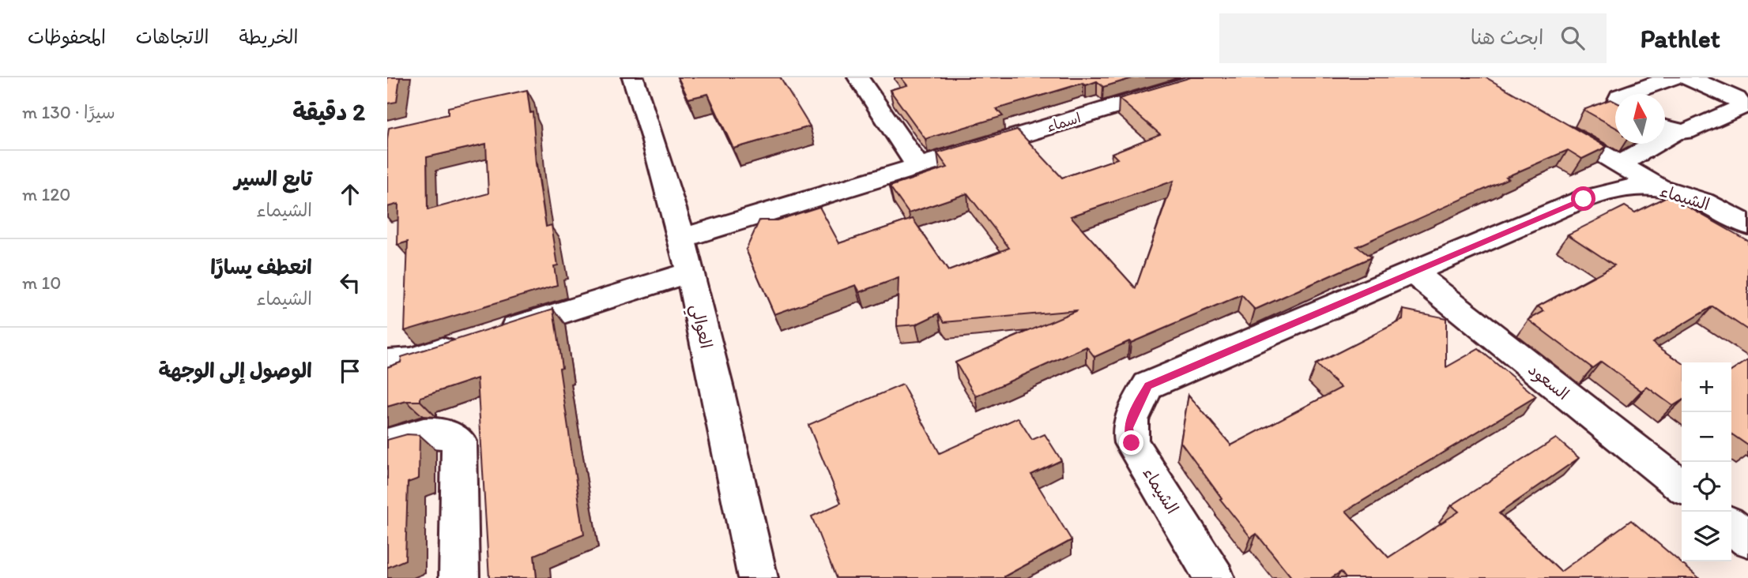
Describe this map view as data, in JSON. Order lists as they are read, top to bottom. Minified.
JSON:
{"streets":{"street":["اسماء","الشيماء","العوالي","السعود"]},"crossings":[["اسماء","العوالي"],["الشيماء","السعود"]],"north":"top","page":{"header":"Pathlet","search":"ابحث هنا","nav":["الخريطة","الاتجاهات","المحفوظات"],"heading":["2 دقيقة","سيرًا · 130 m"],"list":[["تابع السير","الشيماء","120 m"],["انعطف يسارًا","الشيماء","10 m"],"الوصول إلى الوجهة"],"map_buttons":["+","−"]}}
